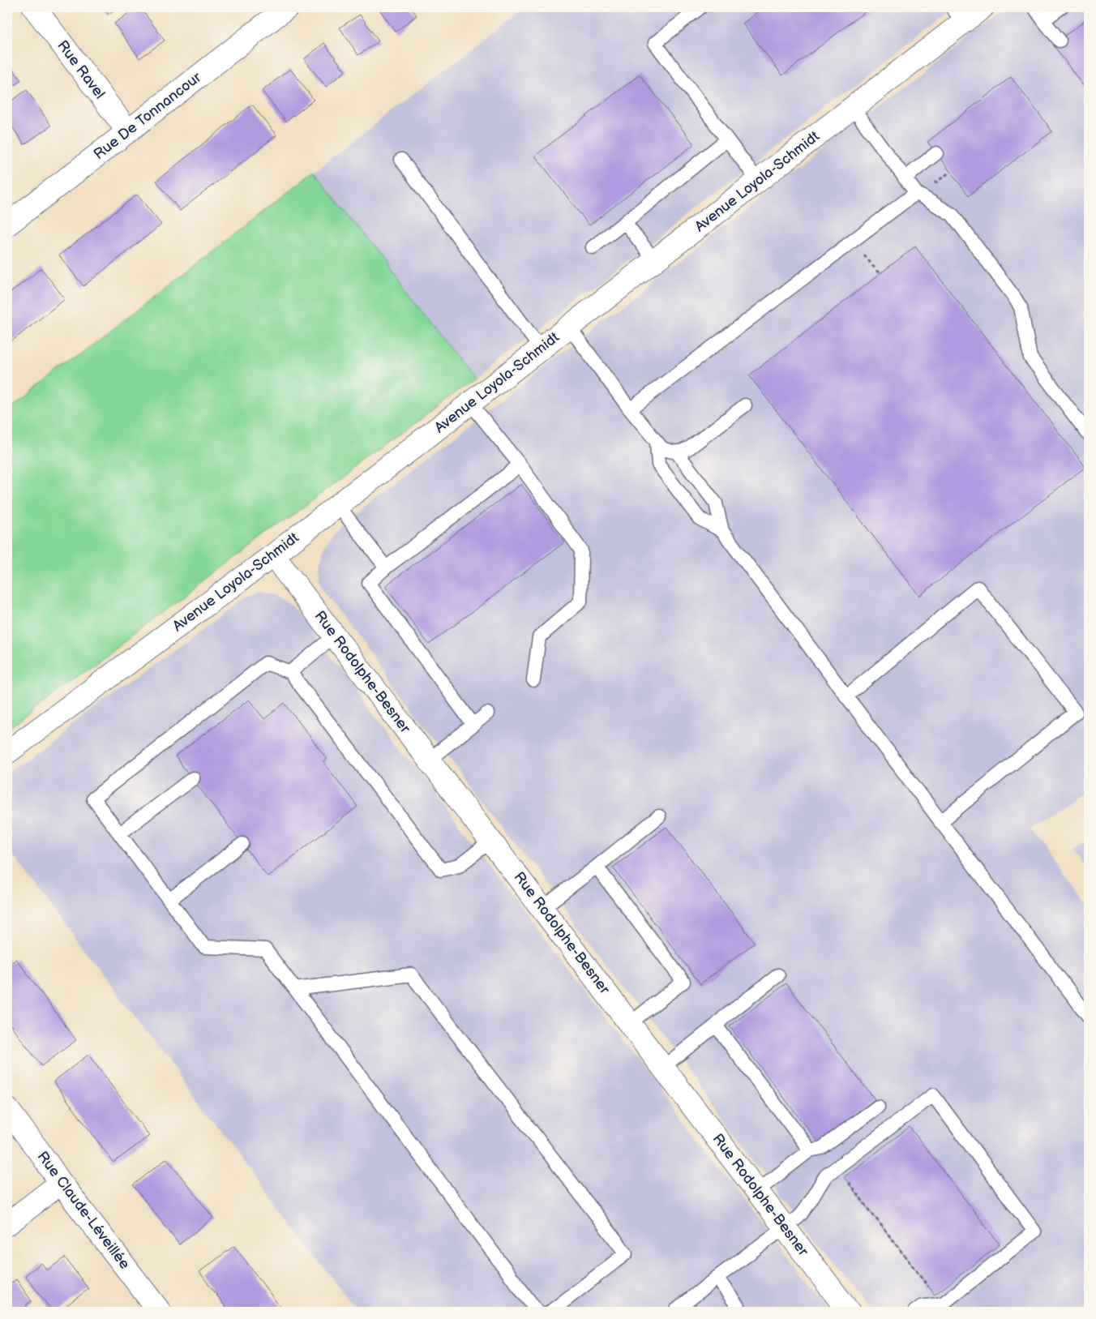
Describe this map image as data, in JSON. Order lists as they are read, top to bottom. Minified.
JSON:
{"streets":{"street":["Rue Ravel","Rue De Tonnancour","Avenue Loyola-Schmidt","Rue Rodolphe-Besner","Rue Claude-Léveillée"]},"crossings":[["Rue Ravel","Rue De Tonnancour"],["Avenue Loyola-Schmidt","Rue Rodolphe-Besner"]]}
